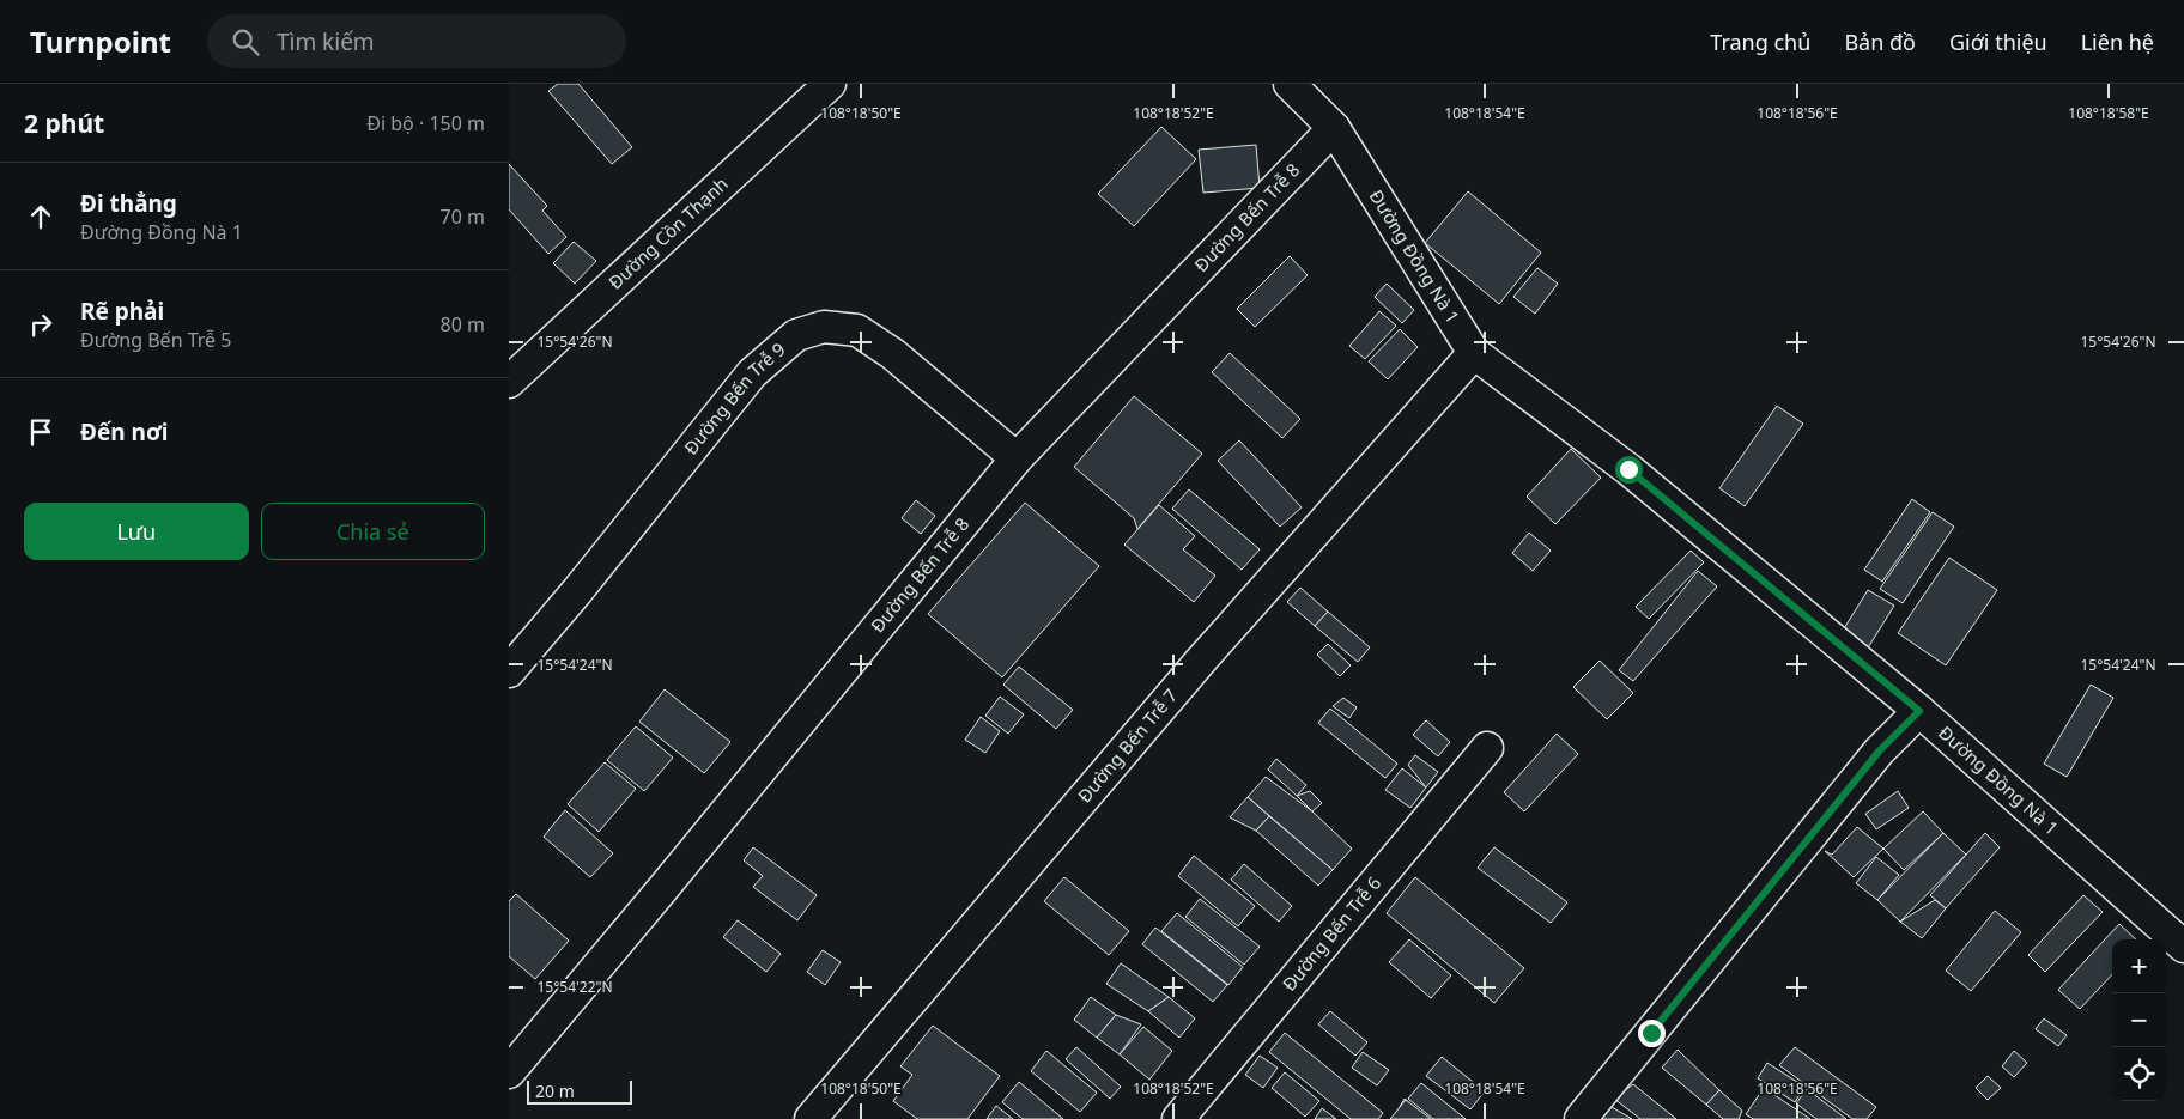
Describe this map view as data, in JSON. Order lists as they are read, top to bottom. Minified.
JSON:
{"streets":{"street":["Đường Bến Trễ 8","Đường Cồn Thạnh","Đường Đồng Nà 1","Đường Bến Trễ 9","Đường Bến Trễ 7","Đường Bến Trễ 6"]},"crossings":[["Đường Bến Trễ 8","Đường Đồng Nà 1"],["Đường Bến Trễ 8","Đường Bến Trễ 9"],["Đường Đồng Nà 1","Đường Bến Trễ 7"]],"scale_bar":"20 m","page":{"header":"Turnpoint","search":"Tìm kiếm","nav":["Trang chủ","Bản đồ","Giới thiệu","Liên hệ"],"heading":["2 phút","Đi bộ · 150 m"],"list":[["Đi thẳng","Đường Đồng Nà 1","70 m"],["Rẽ phải","Đường Bến Trễ 5","80 m"],"Đến nơi"],"buttons":["Lưu","Chia sẻ"],"map_buttons":["+","−"],"scale":"20 m"},"coordinates":["108°18'50\"E","108°18'52\"E","108°18'54\"E","108°18'56\"E","108°18'58\"E","15°54'26\"N","15°54'24\"N","15°54'22\"N"]}
